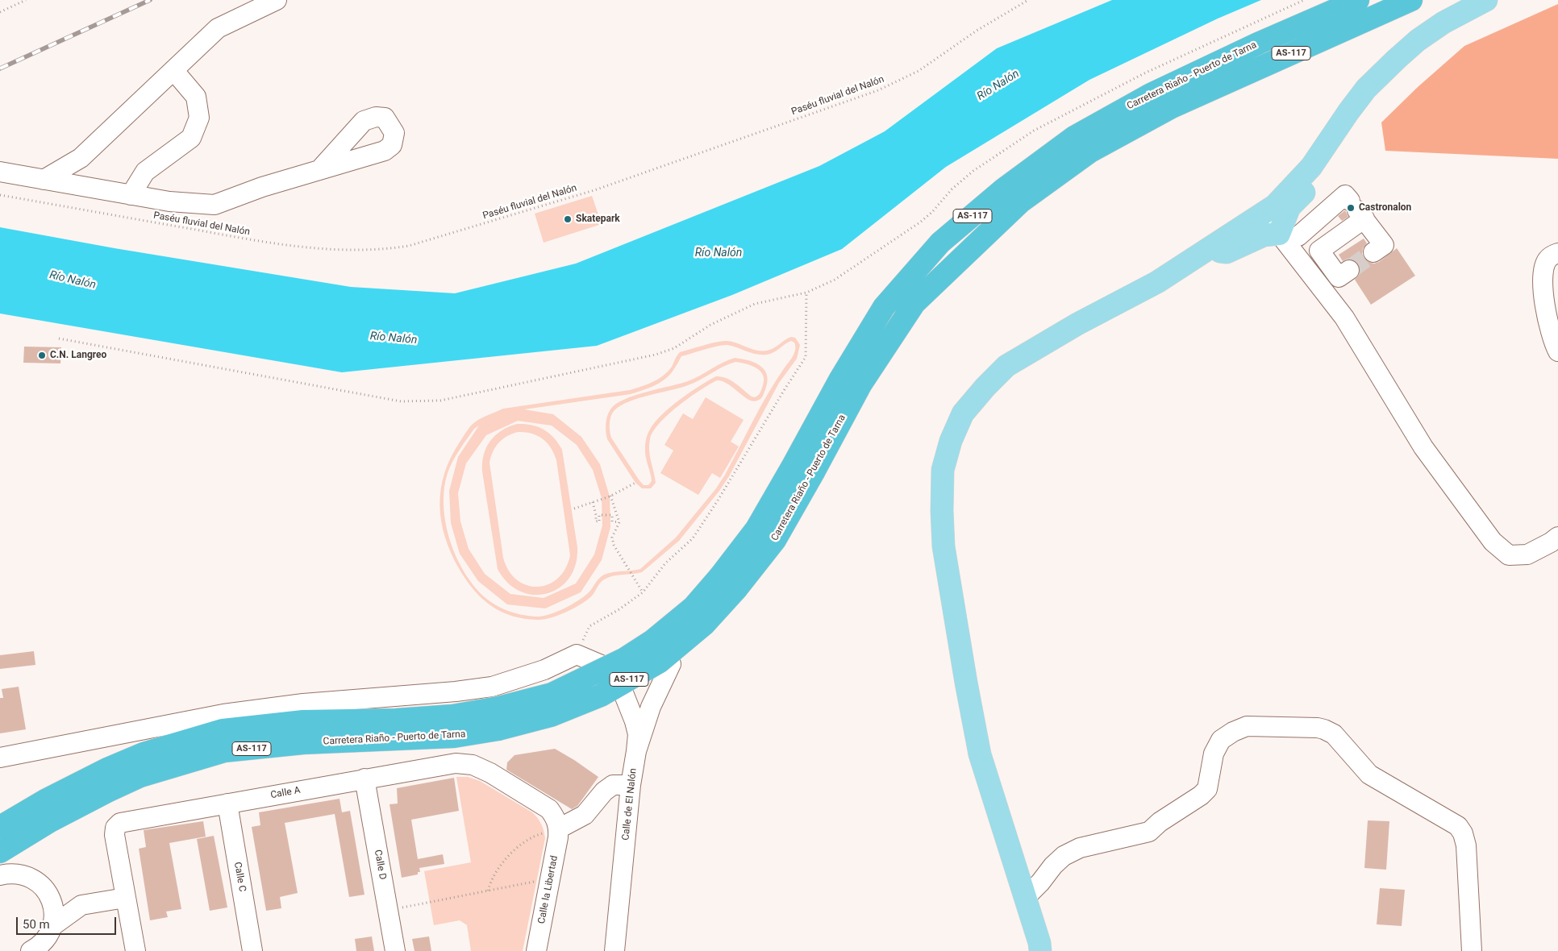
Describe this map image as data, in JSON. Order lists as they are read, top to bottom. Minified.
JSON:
{"streets":{"highway":["AS-117","Carretera Riaño - Puerto de Tarna"],"street":["Calle A","Calle de El Nalón","Calle D","Calle C","Calle la Libertad"],"path":["Paséu fluvial del Nalón"]},"crossings":[["Calle A","Calle D"],["Calle A","Calle C"],["Calle A","Calle la Libertad"]],"water":["Río Nalón"],"places":["Castronalon","Skatepark","C.N. Langreo"],"scale_bar":"50 m"}
